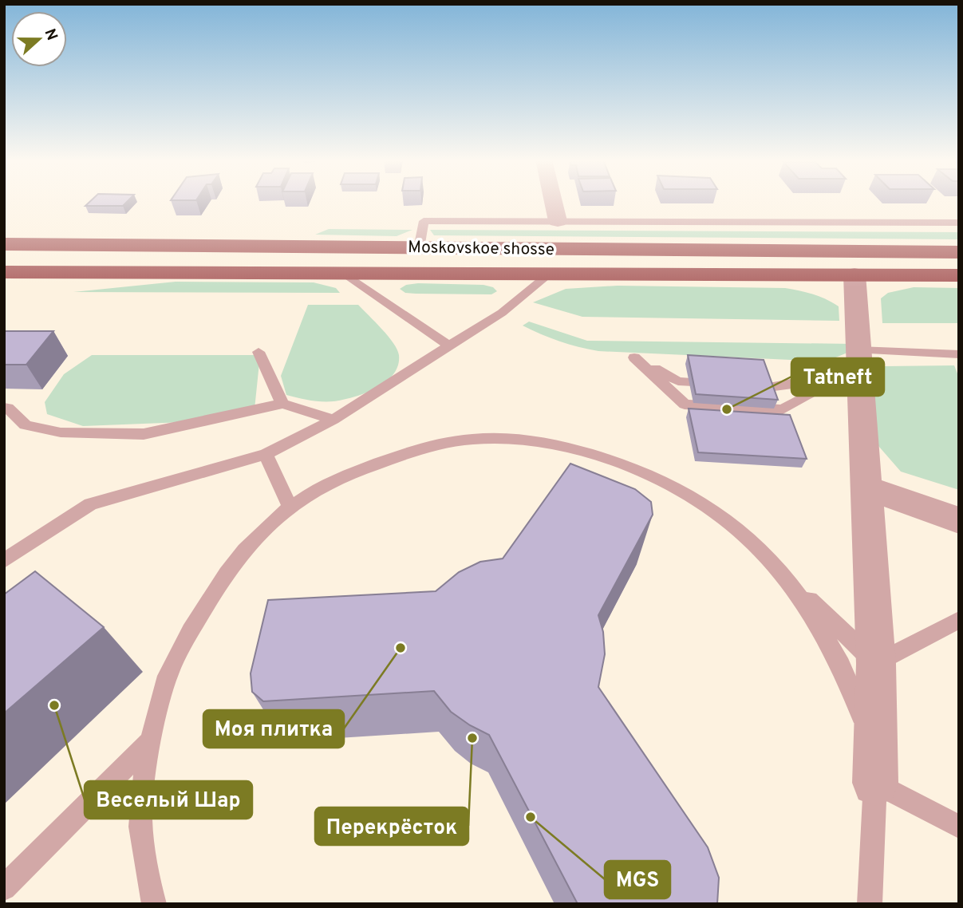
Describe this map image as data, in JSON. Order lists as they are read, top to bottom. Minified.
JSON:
{"streets":{"main road":["Moskovskoe shosse"]},"places":["Tatneft","Моя плитка","Веселый Шар","Перекрёсток","MGS"],"north":"right"}
